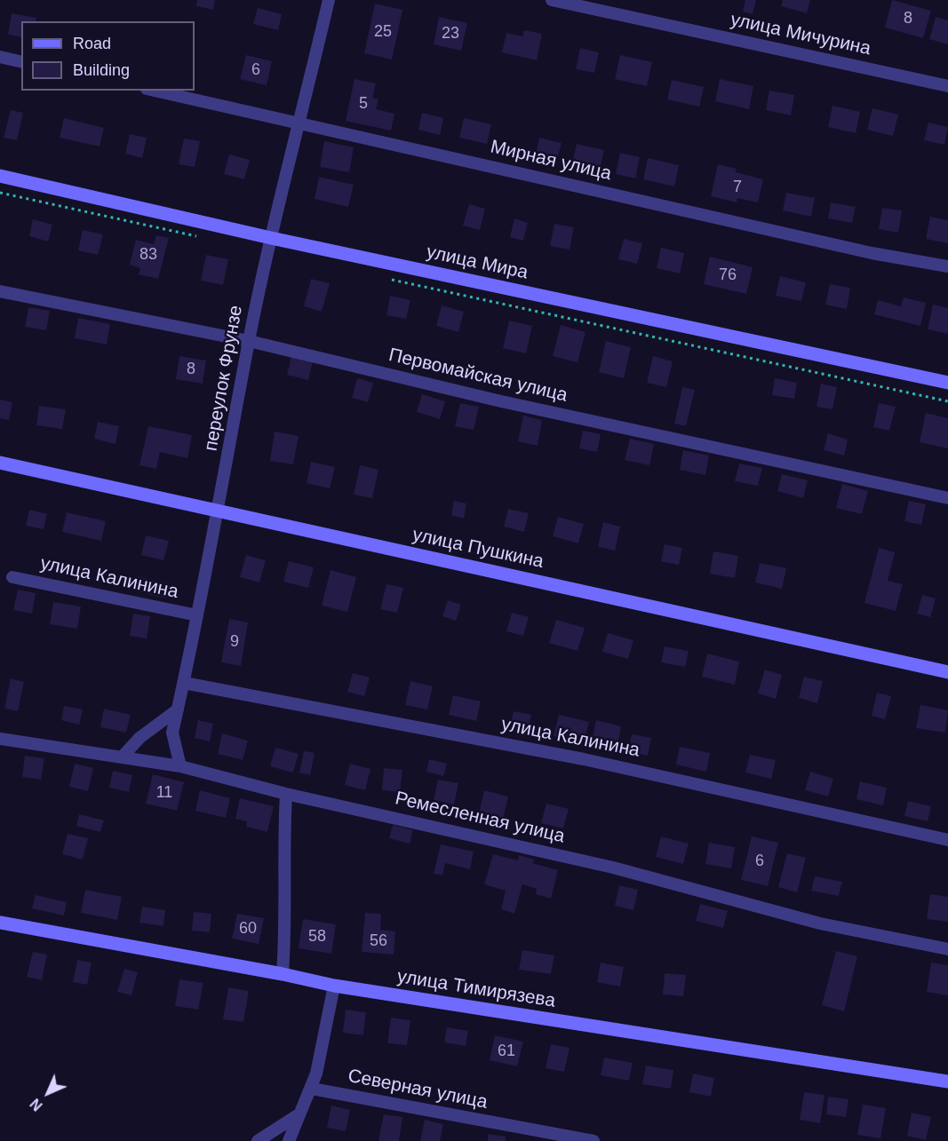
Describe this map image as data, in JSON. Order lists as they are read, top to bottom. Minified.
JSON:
{"streets":{"street":["улица Мичурина","Мирная улица","улица Мира","Первомайская улица","переулок Фрунзе","улица Пушкина","улица Калинина","Ремесленная улица","улица Тимирязева","Северная улица"]},"crossings":[["Мирная улица","переулок Фрунзе"],["улица Мира","переулок Фрунзе"],["Первомайская улица","переулок Фрунзе"],["переулок Фрунзе","улица Пушкина"],["переулок Фрунзе","улица Калинина"],["переулок Фрунзе","Ремесленная улица"]],"house_numbers":["8","25","23","6","5","7","83","76","8","9","11","6","60","58","56","61"],"legend":["Road","Building"],"north":"bottom left"}
